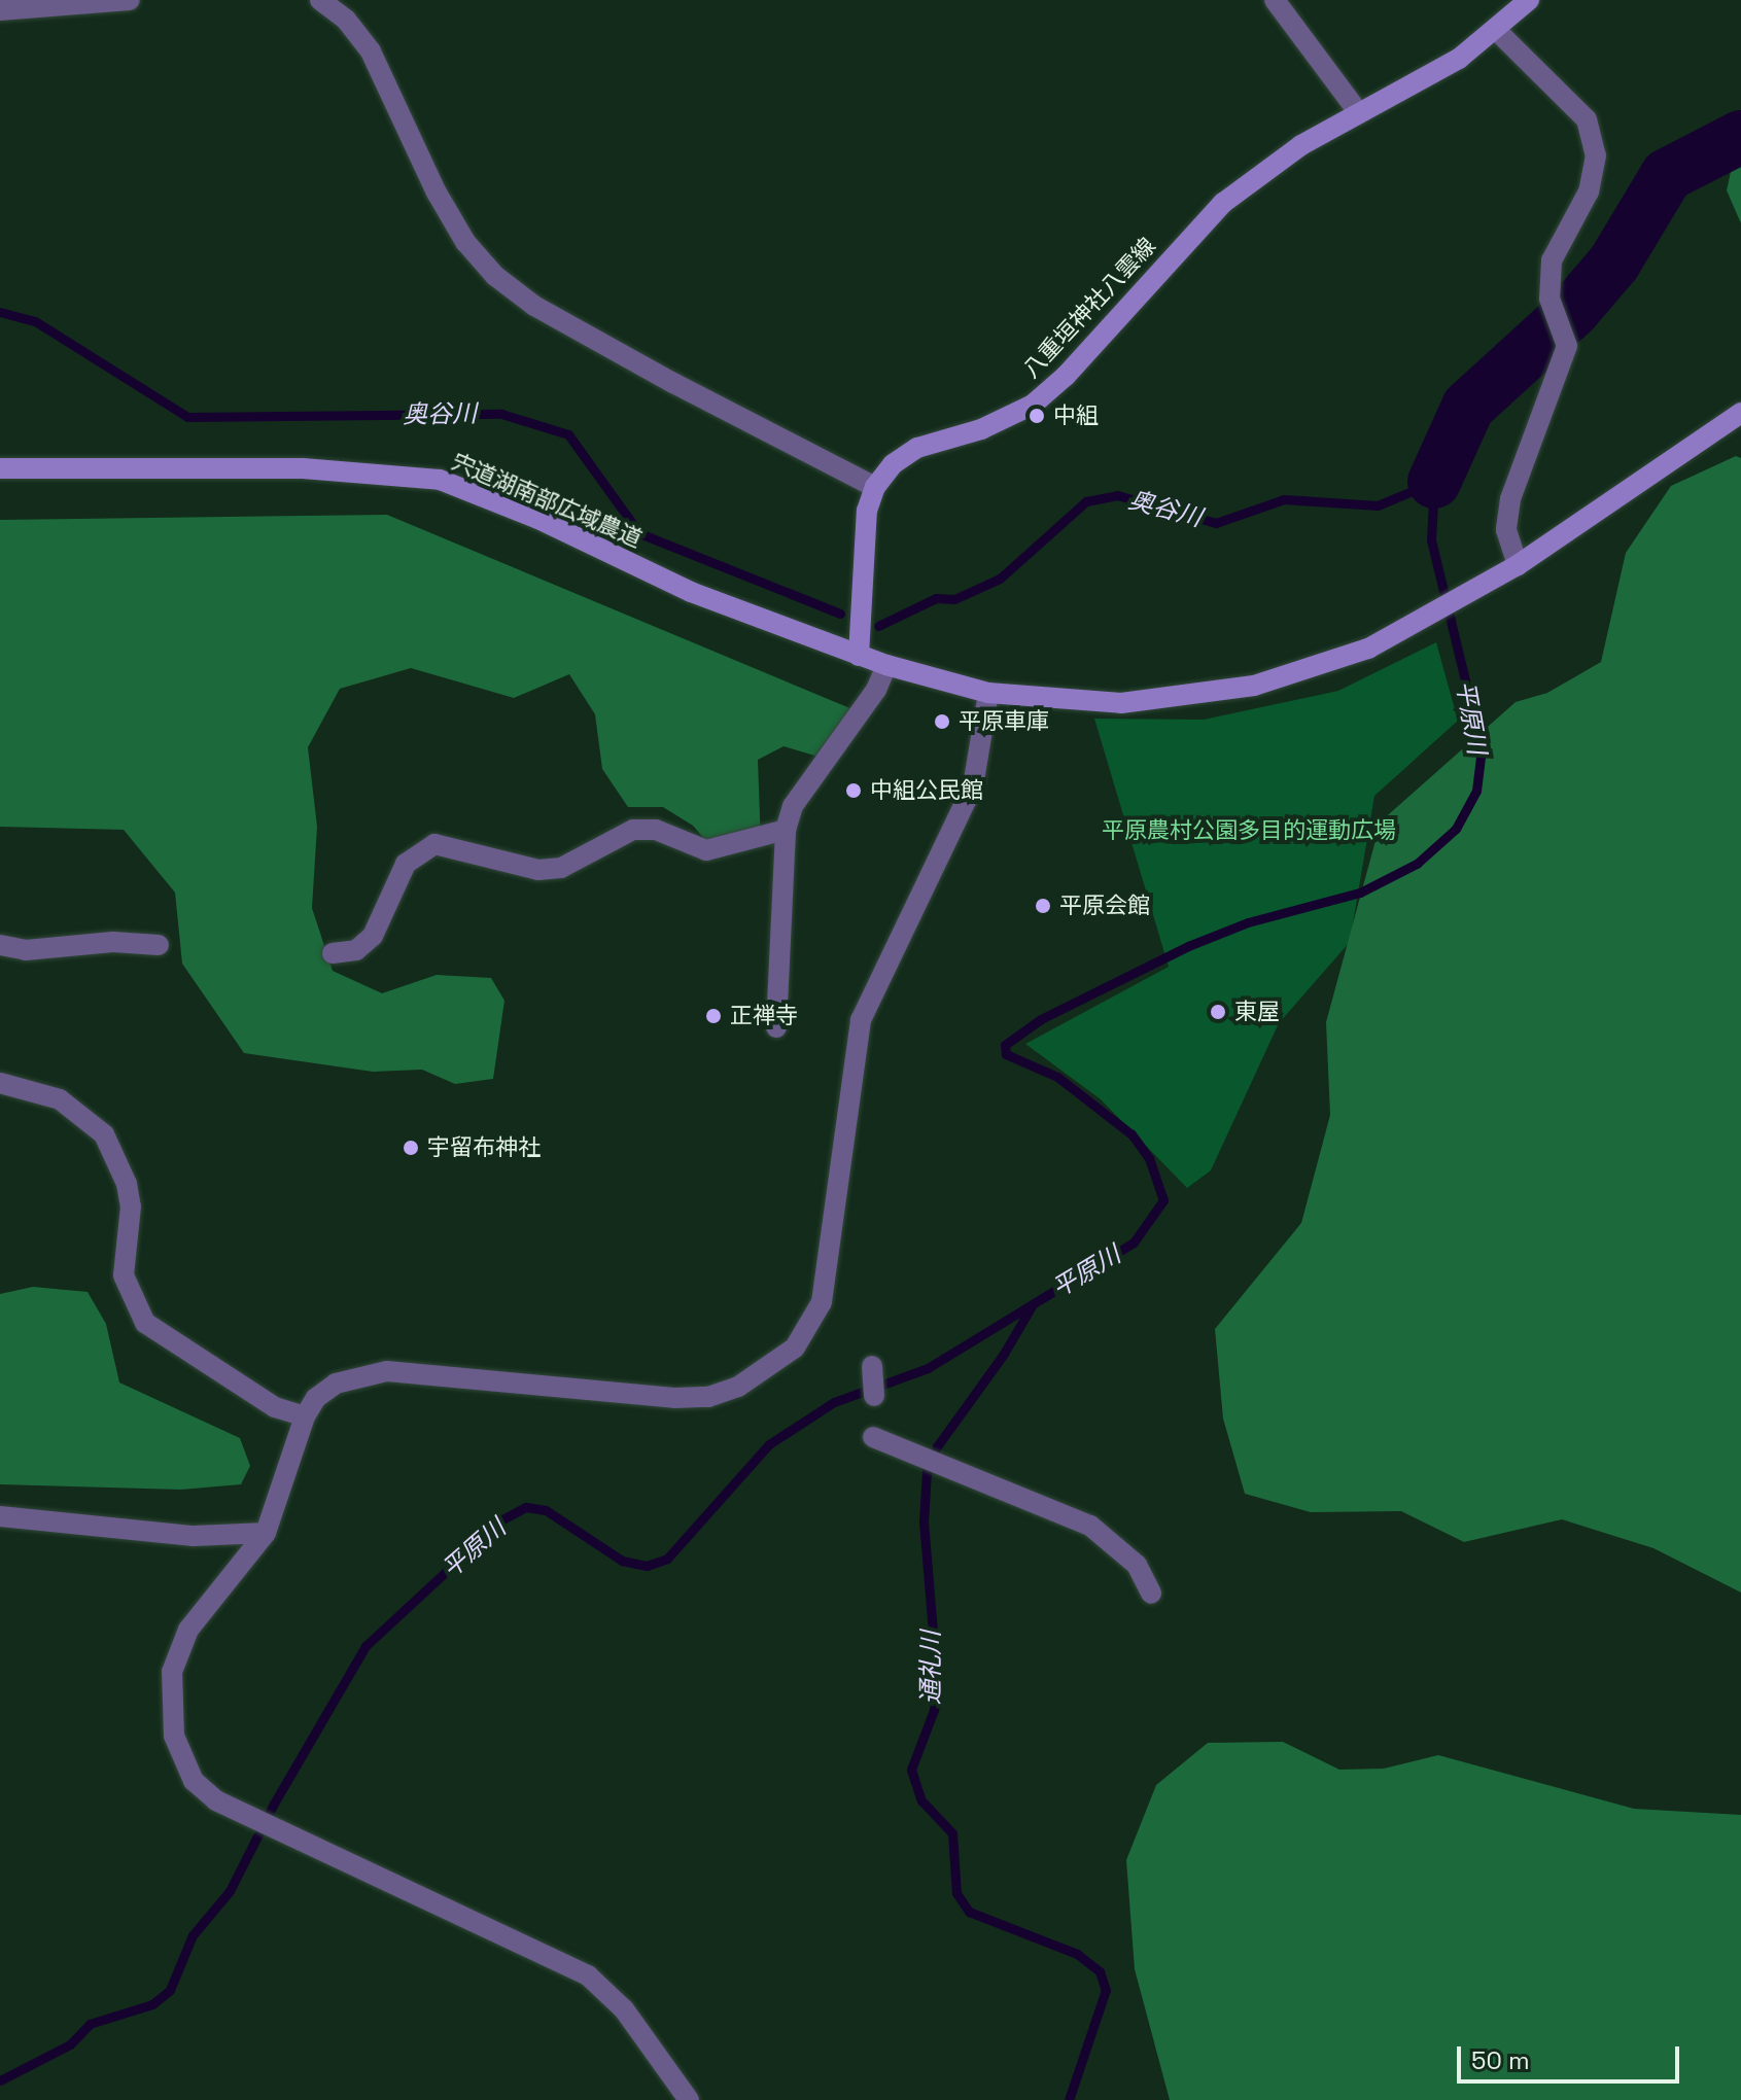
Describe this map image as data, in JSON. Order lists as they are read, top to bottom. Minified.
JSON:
{"streets":{"main road":["八重垣神社八雲線","宍道湖南部広域農道"]},"water":["奥谷川","平原川","通礼川"],"parks":["平原農村公園多目的運動広場"],"places":["中組","平原車庫","中組公民館","平原会館","東屋","正禅寺","宇留布神社"],"scale_bar":"50 m"}
